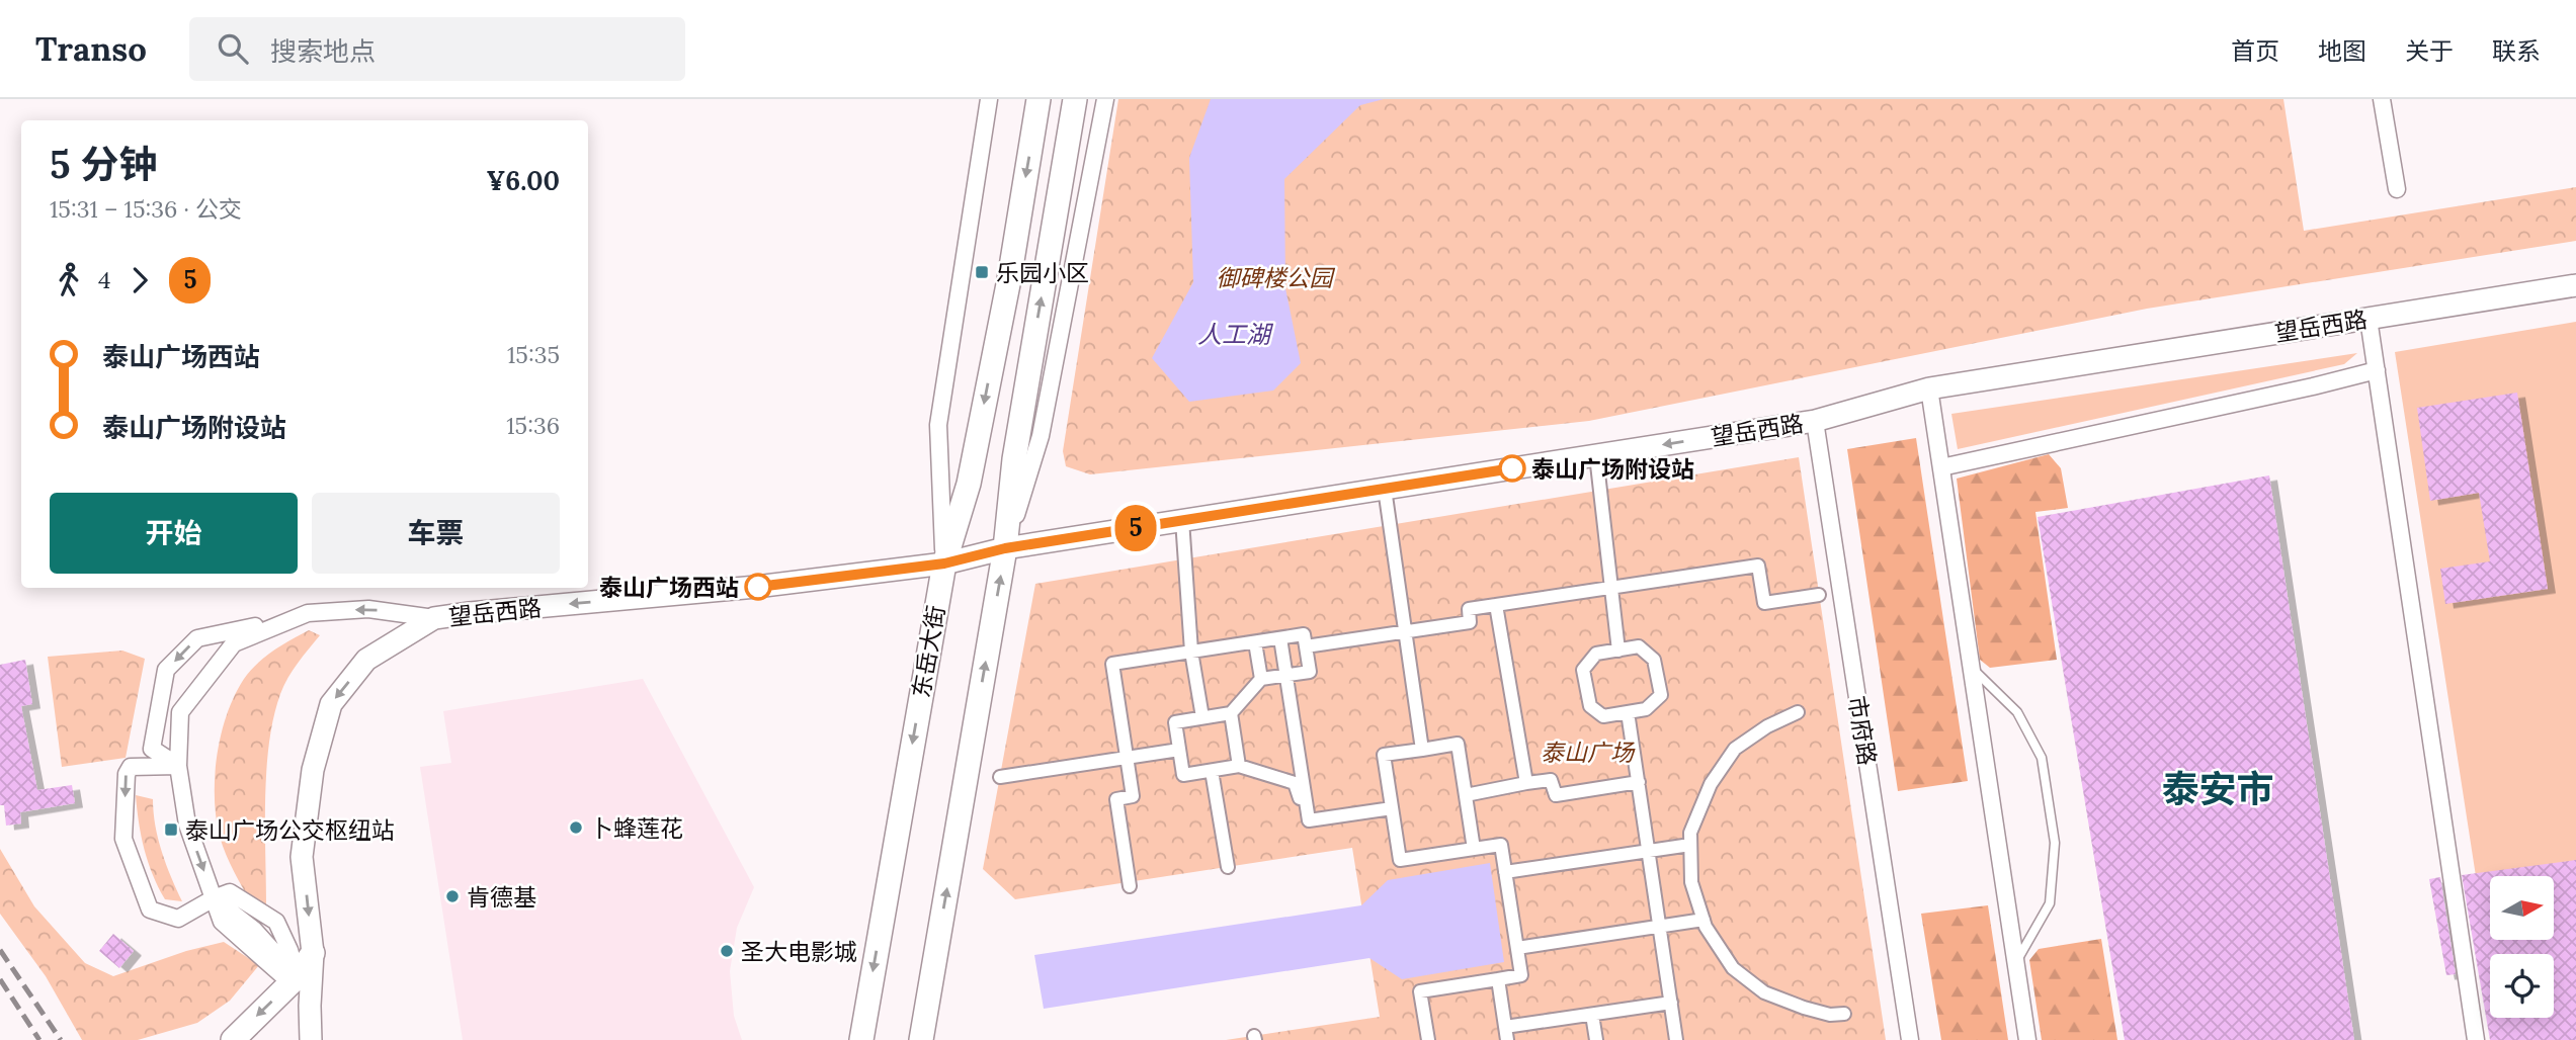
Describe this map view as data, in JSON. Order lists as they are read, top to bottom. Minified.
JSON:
{"streets":{"main road":["东岳大街"],"street":["望岳西路","市府路"]},"crossings":[["望岳西路","东岳大街"],["望岳西路","市府路"]],"one_way":["望岳西路"],"districts":["泰安市"],"water":["人工湖"],"parks":["御碑楼公园","泰山广场"],"places":{"transit":["乐园小区","泰山广场公交枢纽站"],"other":["泰山广场附设站","泰山广场西站","卜蜂莲花","肯德基","圣大电影城"]},"lines":["bus line 5"],"north":"right","page":{"header":"Transo","search":"搜索地点","nav":["首页","地图","关于","联系"],"on_map":"5","heading":["5 分钟","15:31 – 15:36 · 公交","¥6.00"],"legs":["4","5"],"list":[{"name":"泰山广场西站","value":"15:35"},{"name":"泰山广场附设站","value":"15:36"}],"buttons":["开始","车票"]}}
